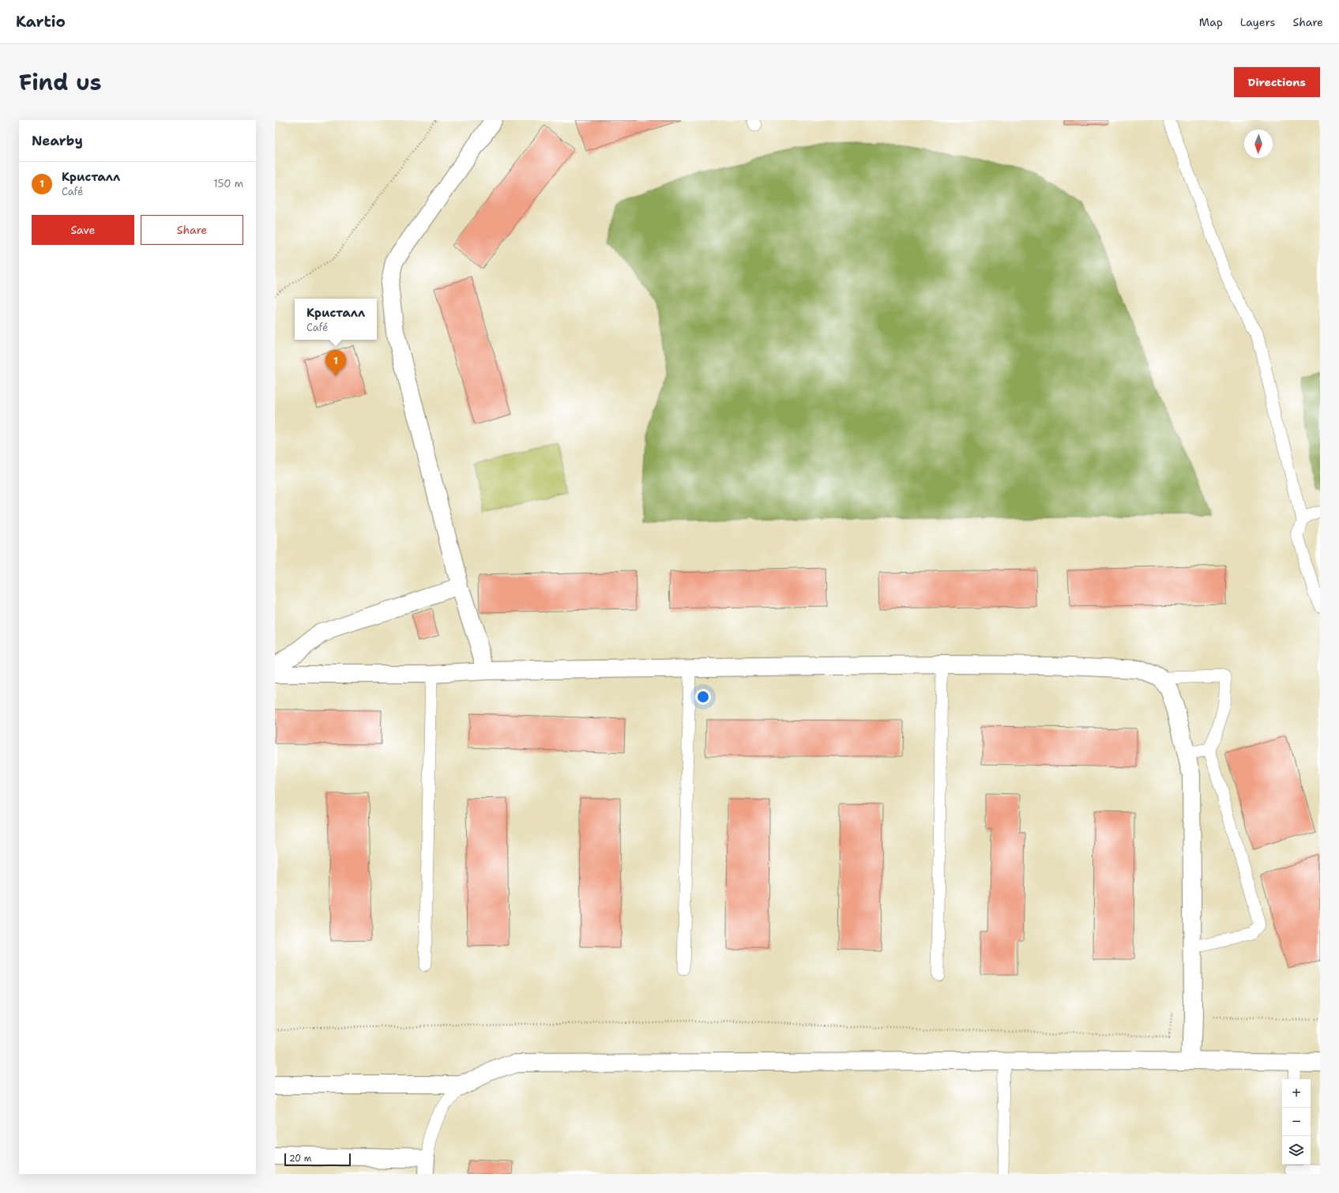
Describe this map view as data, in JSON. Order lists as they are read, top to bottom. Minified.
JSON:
{"scale_bar":"20 m","north":"bottom","page":{"header":"Kartio","nav":["Map","Layers","Share"],"title":"Find us","buttons":["Directions",["Save","Share"]],"heading":"Nearby","list":[{"mark":"1","name":"Кристалл","note":"Café","value":"150 m"}],"popup":["Кристалл","Café"],"pins":"1","map_buttons":["+","−"],"scale":"20 m"}}
